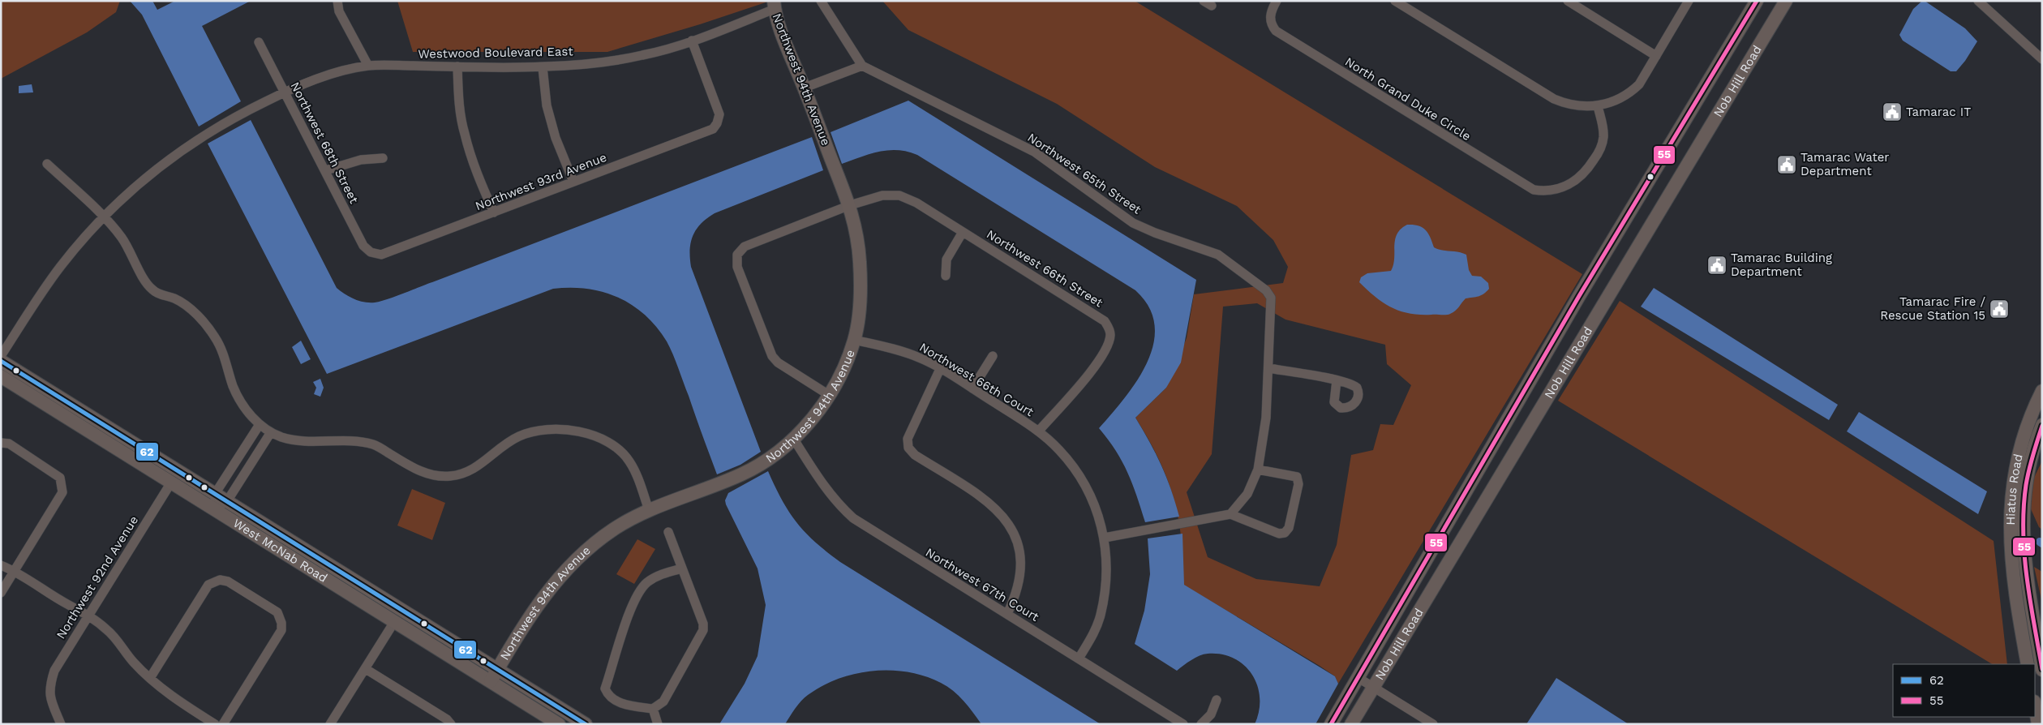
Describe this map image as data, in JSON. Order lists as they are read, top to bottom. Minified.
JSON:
{"streets":{"main road":["Northwest 94th Avenue","Nob Hill Road","Hiatus Road","West McNab Road"],"street":["Westwood Boulevard East","North Grand Duke Circle","Northwest 68th Street","Northwest 65th Street","Northwest 93rd Avenue","Northwest 66th Street","Northwest 66th Court","Northwest 92nd Avenue","Northwest 67th Court"]},"crossings":[["Westwood Boulevard East","Northwest 94th Avenue"],["Westwood Boulevard East","Northwest 68th Street"],["Westwood Boulevard East","Northwest 93rd Avenue"],["Northwest 94th Avenue","Northwest 66th Street"],["Northwest 94th Avenue","Northwest 66th Court"],["Northwest 94th Avenue","West McNab Road"],["Northwest 94th Avenue","Northwest 67th Court"],["Northwest 68th Street","Northwest 93rd Avenue"],["Northwest 66th Street","Northwest 66th Court"],["Northwest 66th Court","Northwest 67th Court"],["West McNab Road","Northwest 92nd Avenue"]],"places":{"public building":["Tamarac IT","Tamarac Water Department","Tamarac Building Department","Tamarac Fire / Rescue Station 15"]},"lines":["transit line 55","transit line 62"],"legend":["62","55"]}
